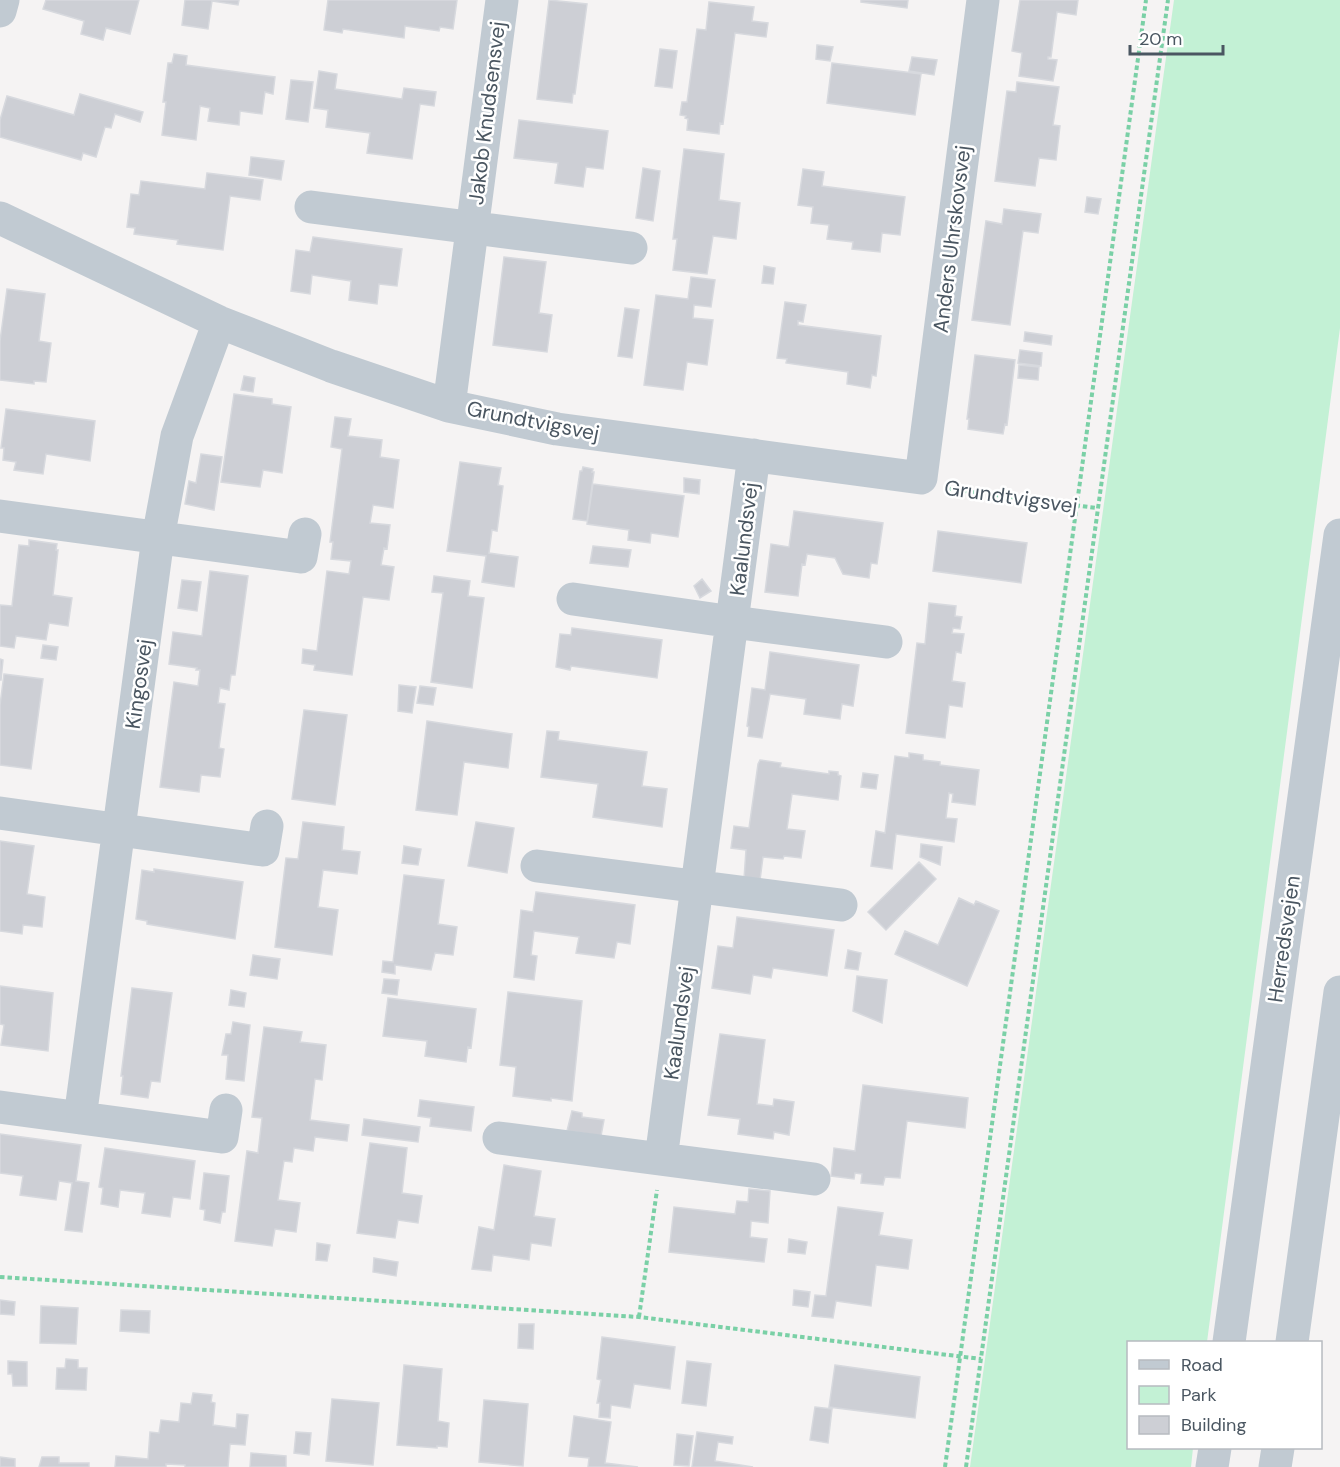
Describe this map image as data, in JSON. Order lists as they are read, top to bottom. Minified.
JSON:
{"streets":{"street":["Jakob Knudsensvej","Anders Uhrskovsvej","Grundtvigsvej","Kaalundsvej","Kingosvej","Herredsvejen"]},"crossings":[["Jakob Knudsensvej","Grundtvigsvej"],["Anders Uhrskovsvej","Grundtvigsvej"],["Grundtvigsvej","Kaalundsvej"],["Grundtvigsvej","Kingosvej"]],"legend":["Road","Park","Building"],"scale_bar":"20 m"}
